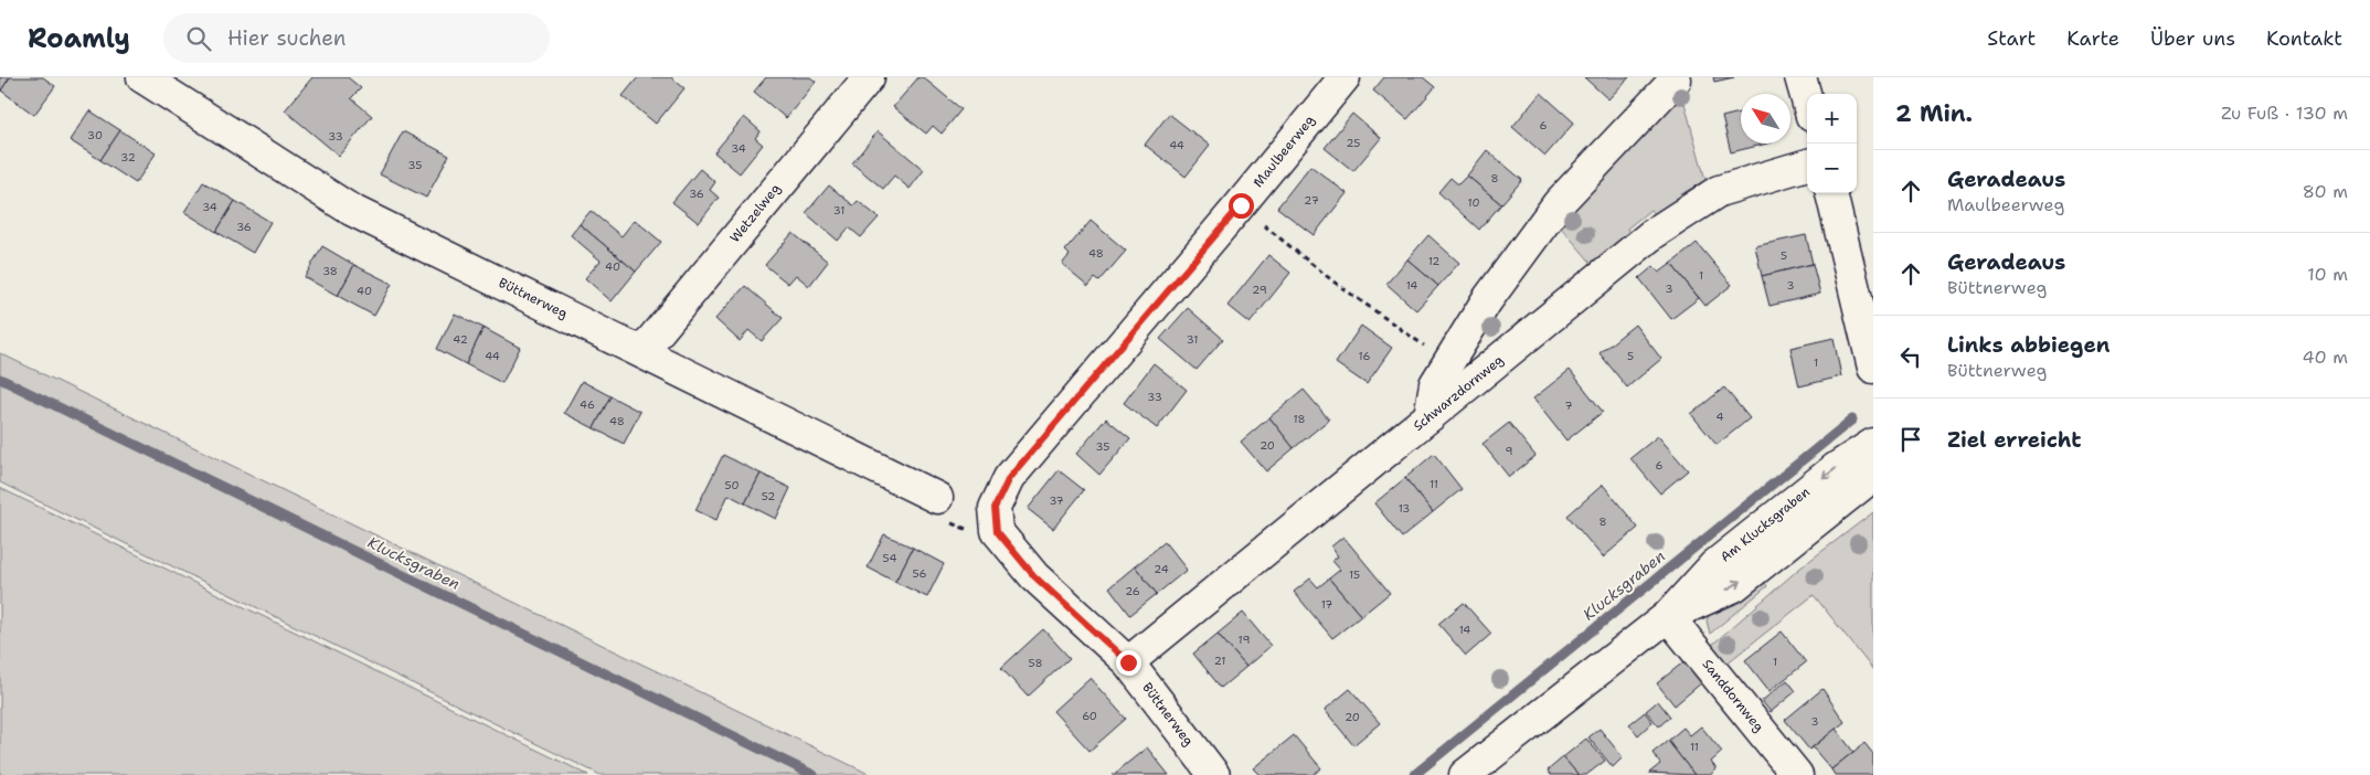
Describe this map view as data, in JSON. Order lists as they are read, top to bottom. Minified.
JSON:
{"streets":{"street":["Maulbeerweg","Wetzelweg","Büttnerweg","Schwarzdornweg","Am Klucksgraben","Sanddornweg"]},"crossings":[["Maulbeerweg","Büttnerweg"],["Wetzelweg","Büttnerweg"],["Büttnerweg","Schwarzdornweg"],["Am Klucksgraben","Sanddornweg"]],"water":["Klucksgraben"],"house_numbers":["6","30","33","25","44","34","32","35","8","36","27","10","34","31","36","48","5","12","40","38","1","14","3","3","29","40","42","31","44","16","5","1","33","46","7","4","18","48","20","35","9","6","11","50","52","37","13","8","54","24","56","15","26","17","14","19","21","1","58","60","20","3","11"],"north":"top left","page":{"header":"Roamly","search":"Hier suchen","nav":["Start","Karte","Über uns","Kontakt"],"heading":["2 Min.","Zu Fuß · 130 m"],"map_buttons":["+","−"],"list":[["Geradeaus","Maulbeerweg","80 m"],["Geradeaus","Büttnerweg","10 m"],["Links abbiegen","Büttnerweg","40 m"],"Ziel erreicht"]}}
